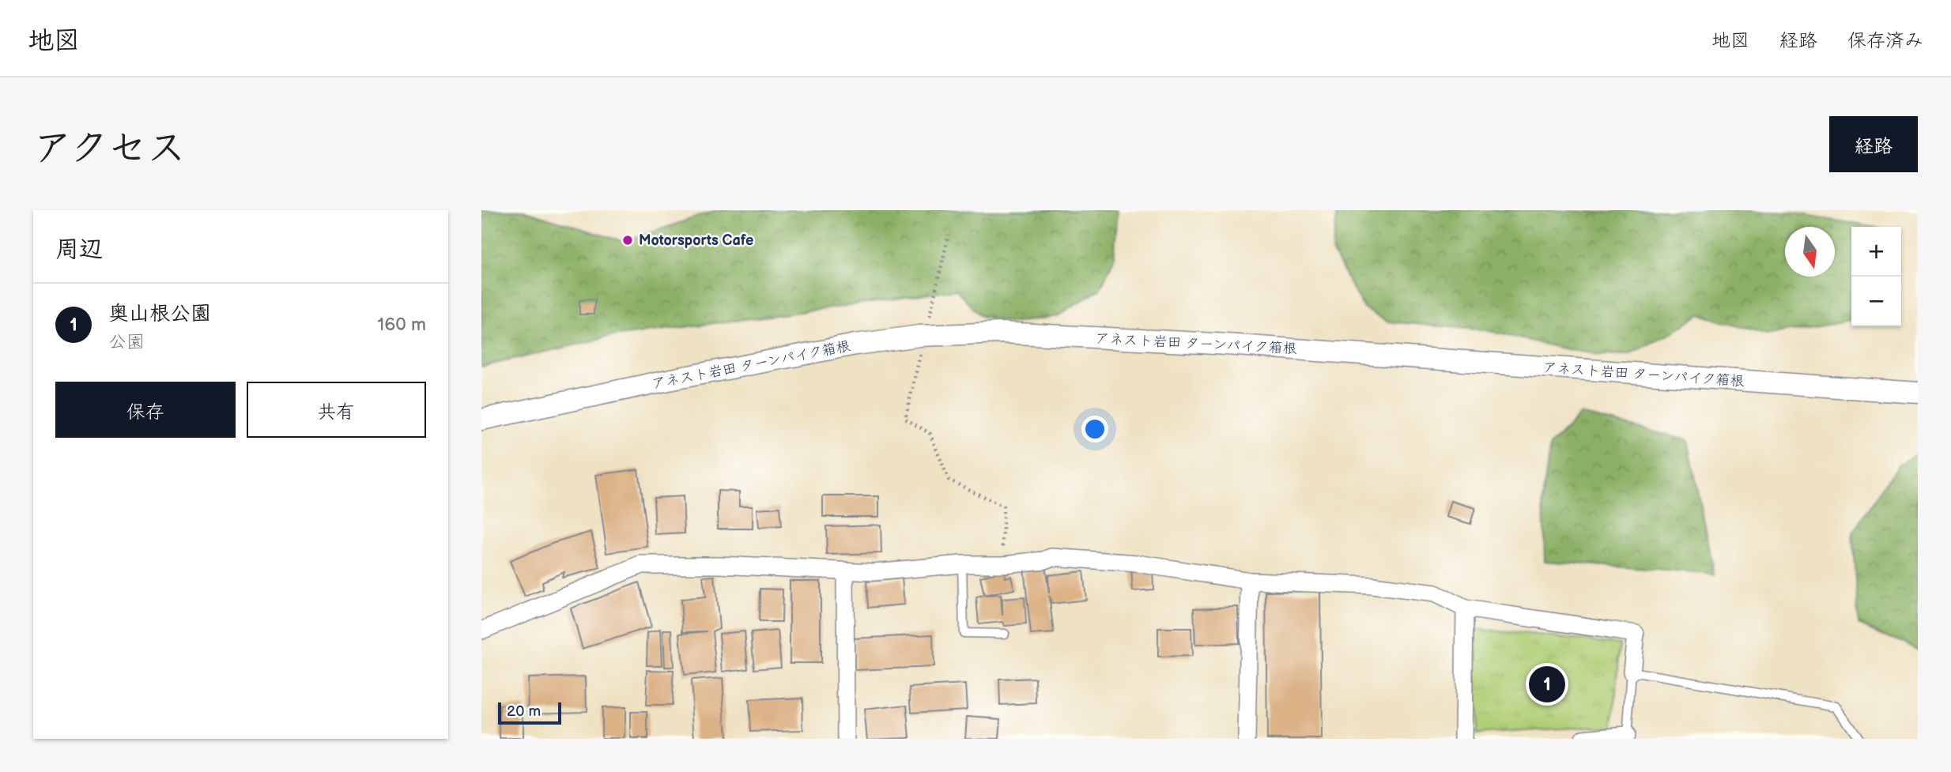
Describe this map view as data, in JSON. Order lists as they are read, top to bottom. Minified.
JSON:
{"streets":{"street":["アネスト岩田 ターンパイク箱根"]},"places":["Motorsports Cafe"],"scale_bar":"20 m","north":"bottom","page":{"header":"地図","nav":["地図","経路","保存済み"],"title":"アクセス","buttons":["経路",["保存","共有"]],"heading":"周辺","map_buttons":["+","−"],"list":[{"mark":"1","name":"奥山根公園","note":"公園","value":"160 m"}],"pins":"1","scale":"20 m"}}
